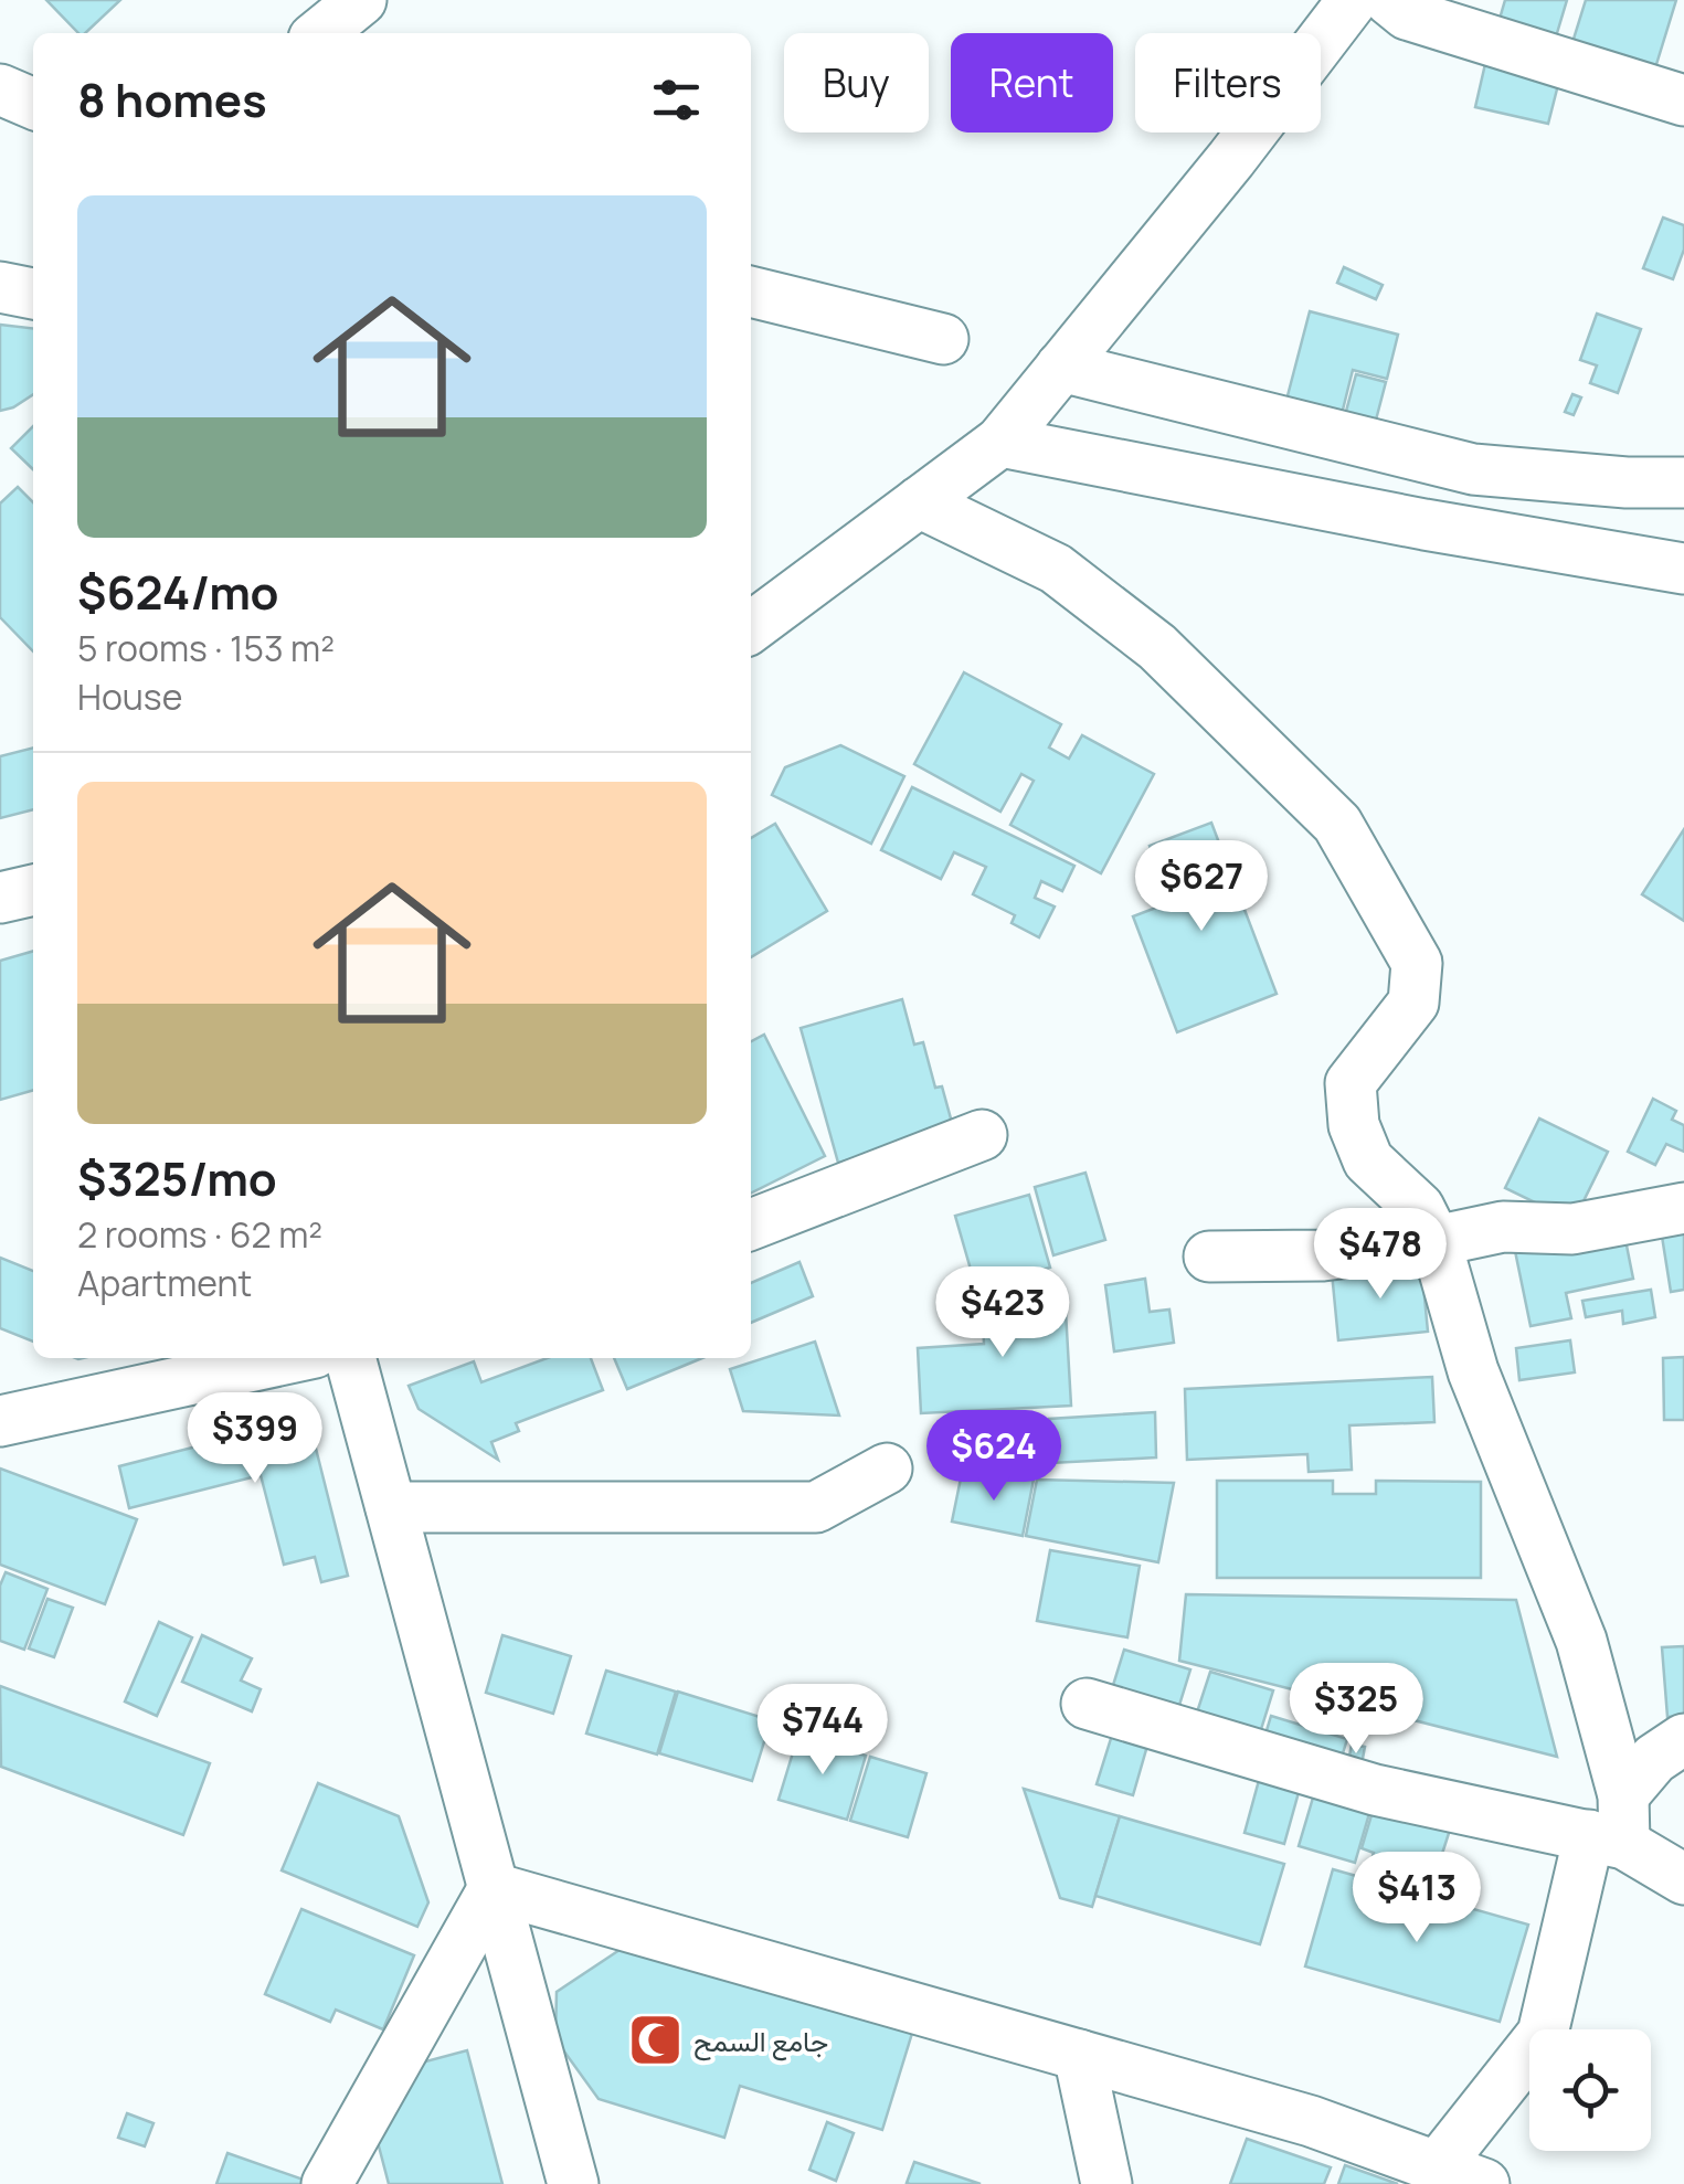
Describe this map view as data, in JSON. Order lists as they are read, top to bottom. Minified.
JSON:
{"places":{"mosque":["جامع السمح"]},"page":{"chip":["Buy","Rent","Filters"],"heading":"8 homes","list":[{"name":"$624/mo","note":"5 rooms · 153 m² · House"},{"name":"$325/mo","note":"2 rooms · 62 m² · Apartment"}],"price":["$627","$478","$423","$399","$624","$325","$744","$413"]}}
